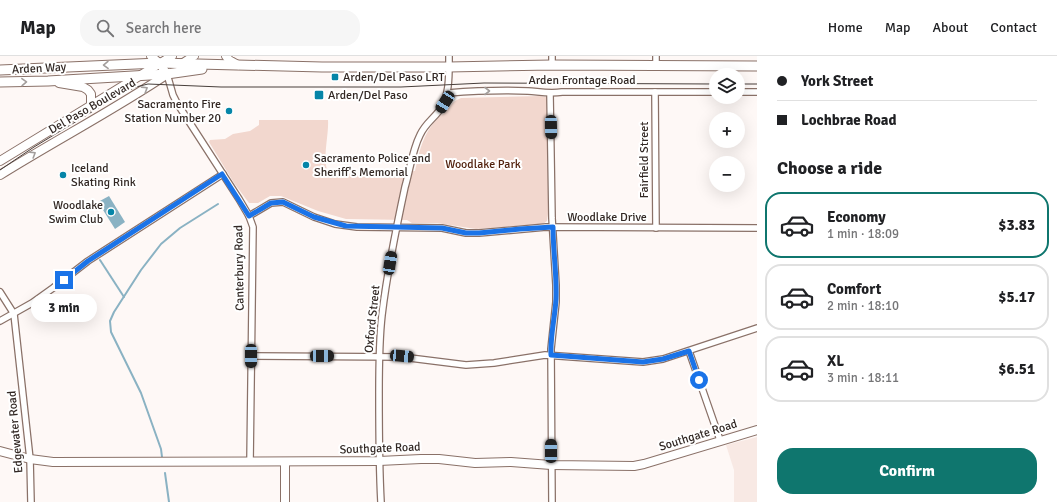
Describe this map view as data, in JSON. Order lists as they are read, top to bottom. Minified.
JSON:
{"streets":{"main road":["Arden Way"],"street":["Arden Frontage Road","Del Paso Boulevard","Fairfield Street","Woodlake Drive","Canterbury Road","Oxford Street","Edgewater Road","Southgate Road"]},"crossings":[["Arden Way","Del Paso Boulevard"],["Arden Way","Canterbury Road"],["Arden Way","Oxford Street"],["Arden Frontage Road","Fairfield Street"],["Arden Frontage Road","Oxford Street"],["Del Paso Boulevard","Canterbury Road"],["Fairfield Street","Woodlake Drive"],["Woodlake Drive","Canterbury Road"],["Woodlake Drive","Oxford Street"],["Canterbury Road","Southgate Road"],["Oxford Street","Southgate Road"],["Edgewater Road","Southgate Road"]],"one_way":["Arden Frontage Road"],"parks":["Woodlake Park"],"places":{"transit":["Arden/Del Paso LRT","Arden/Del Paso"],"other":["Sacramento Fire Station Number 20","Sacramento Police and Sheriff's Memorial","Iceland Skating Rink","Woodlake Swim Club"]},"page":{"header":"Map","search":"Search here","nav":["Home","Map","About","Contact"],"banner":["York Street","Lochbrae Road"],"map_buttons":["+","−"],"heading":"Choose a ride","list":[{"name":"Economy","note":"1 min · 18:09","value":"$3.83"},{"name":"Comfort","note":"2 min · 18:10","value":"$5.17"},{"name":"XL","note":"3 min · 18:11","value":"$6.51"}],"bubble":"3 min","buttons":"Confirm"}}
